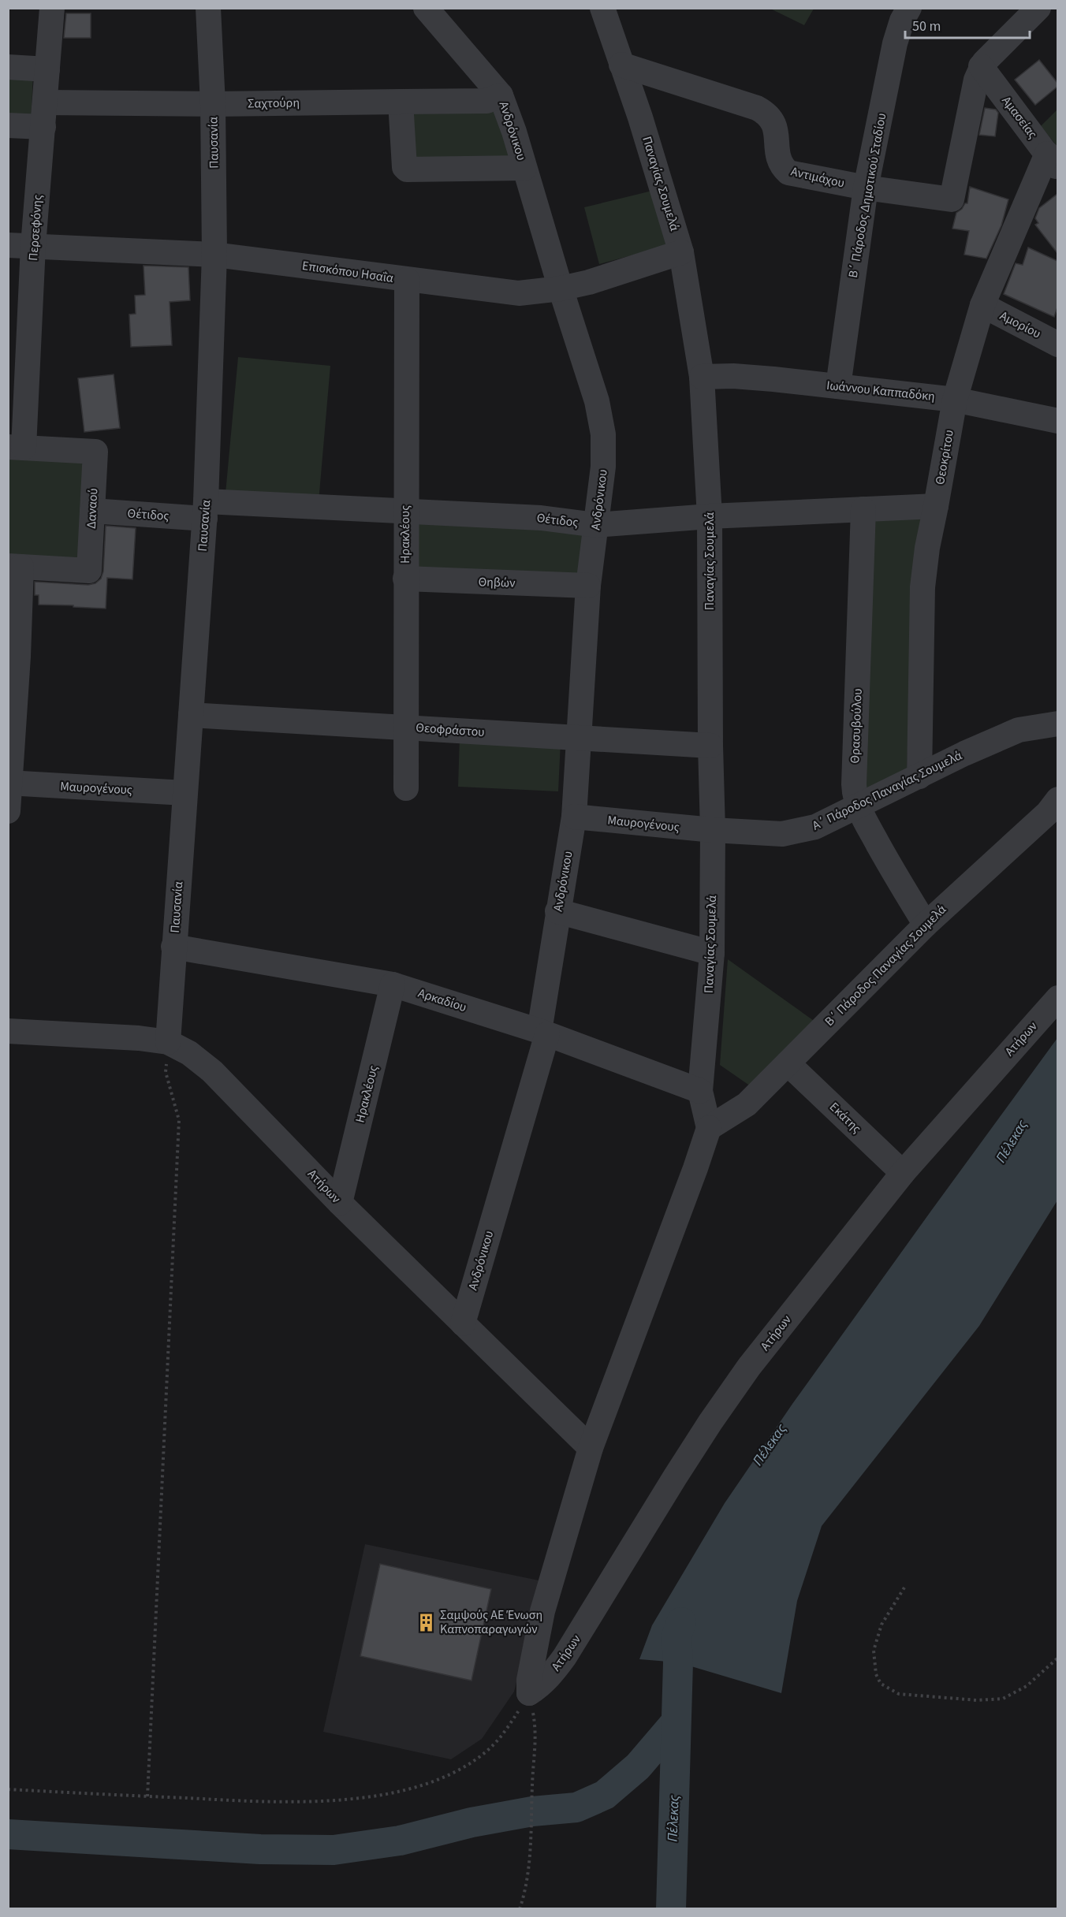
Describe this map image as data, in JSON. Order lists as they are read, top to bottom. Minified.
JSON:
{"streets":{"street":["Σαχτούρη","Αμασείας","Ανδρόνικου","Παυσανία","Αντιμάχου","Παναγίας Σουμελά","Β΄ Πάροδος Δημοτικού Σταδίου","Περσεφόνης","Επισκόπου Ησαΐα","Αμορίου","Ιωάννου Καππαδόκη","Θεοκρίτου","Δαναού","Θέτιδος","Ηρακλέους","Θηβών","Θρασυβούλου","Θεοφράστου","Μαυρογένους","Α΄ Πάροδος Παναγίας Σουμελά","Β΄ Πάροδος Παναγίας Σουμελά","Αρκαδίου","Ατήρων","Εκάτης"]},"crossings":[["Σαχτούρη","Ανδρόνικου"],["Σαχτούρη","Παυσανία"],["Σαχτούρη","Περσεφόνης"],["Αμασείας","Αντιμάχου"],["Αμασείας","Θεοκρίτου"],["Ανδρόνικου","Επισκόπου Ησαΐα"],["Ανδρόνικου","Θέτιδος"],["Ανδρόνικου","Θηβών"],["Ανδρόνικου","Θεοφράστου"],["Ανδρόνικου","Μαυρογένους"],["Ανδρόνικου","Αρκαδίου"],["Ανδρόνικου","Ατήρων"],["Παυσανία","Επισκόπου Ησαΐα"],["Παυσανία","Θέτιδος"],["Παυσανία","Θεοφράστου"],["Παυσανία","Μαυρογένους"],["Παυσανία","Αρκαδίου"],["Παυσανία","Ατήρων"],["Αντιμάχου","Παναγίας Σουμελά"],["Αντιμάχου","Β΄ Πάροδος Δημοτικού Σταδίου"],["Παναγίας Σουμελά","Επισκόπου Ησαΐα"],["Παναγίας Σουμελά","Ιωάννου Καππαδόκη"],["Παναγίας Σουμελά","Θέτιδος"],["Παναγίας Σουμελά","Θεοφράστου"],["Παναγίας Σουμελά","Μαυρογένους"],["Παναγίας Σουμελά","Α΄ Πάροδος Παναγίας Σουμελά"],["Παναγίας Σουμελά","Β΄ Πάροδος Παναγίας Σουμελά"],["Παναγίας Σουμελά","Αρκαδίου"],["Β΄ Πάροδος Δημοτικού Σταδίου","Ιωάννου Καππαδόκη"],["Περσεφόνης","Επισκόπου Ησαΐα"],["Περσεφόνης","Δαναού"],["Επισκόπου Ησαΐα","Ηρακλέους"],["Αμορίου","Θεοκρίτου"],["Ιωάννου Καππαδόκη","Θεοκρίτου"],["Θεοκρίτου","Θέτιδος"],["Θεοκρίτου","Α΄ Πάροδος Παναγίας Σουμελά"],["Δαναού","Θέτιδος"],["Θέτιδος","Ηρακλέους"],["Θέτιδος","Θρασυβούλου"],["Ηρακλέους","Θηβών"],["Ηρακλέους","Θεοφράστου"],["Ηρακλέους","Αρκαδίου"],["Ηρακλέους","Ατήρων"],["Θρασυβούλου","Α΄ Πάροδος Παναγίας Σουμελά"],["Θρασυβούλου","Β΄ Πάροδος Παναγίας Σουμελά"],["Μαυρογένους","Α΄ Πάροδος Παναγίας Σουμελά"],["Β΄ Πάροδος Παναγίας Σουμελά","Εκάτης"],["Ατήρων","Εκάτης"]],"water":["Πέλεκας"],"places":{"building":["Σαμψούς ΑΕ Ένωση Καπνοπαραγωγών"]},"scale_bar":"50 m"}
